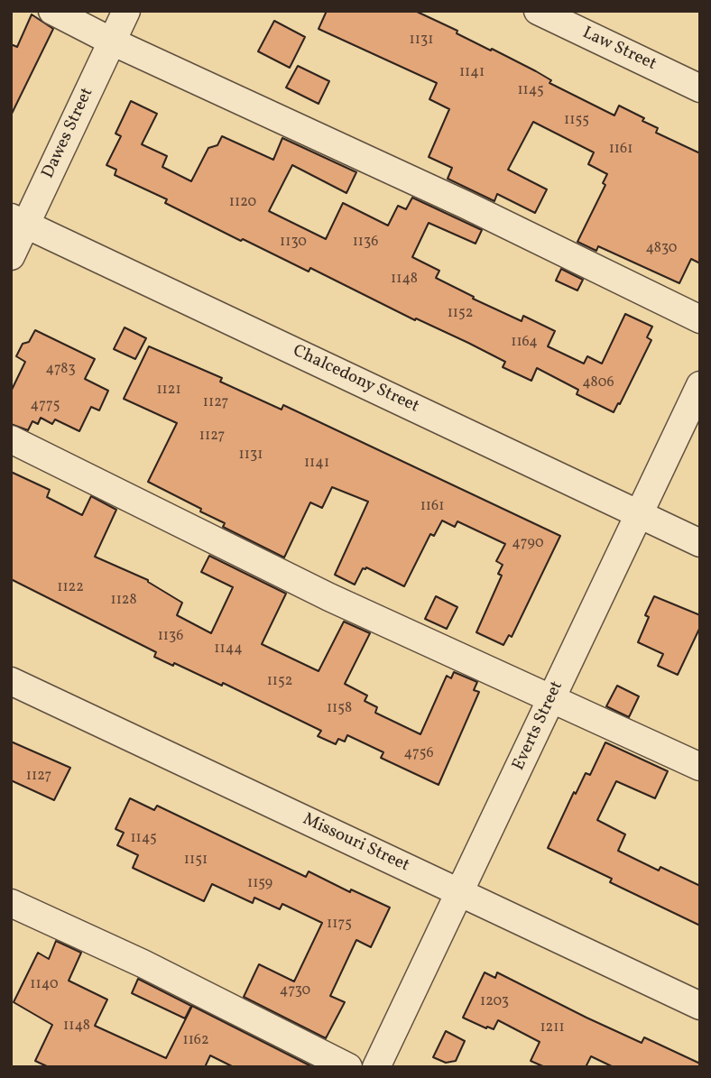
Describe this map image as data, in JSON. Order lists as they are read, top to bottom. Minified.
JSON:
{"streets":{"street":["Law Street","Dawes Street","Chalcedony Street","Everts Street","Missouri Street"]},"crossings":[["Dawes Street","Chalcedony Street"],["Chalcedony Street","Everts Street"],["Everts Street","Missouri Street"]],"house_numbers":["1131","1141","1145","1155","1161","1120","1130","1136","4830","1148","1152","1164","4783","4806","1121","1127","4775","1127","1131","1141","1161","4790","1122","1128","1136","1144","1152","1158","4756","1127","1145","1151","1159","1175","1140","4730","1203","1148","1211","1162"]}
